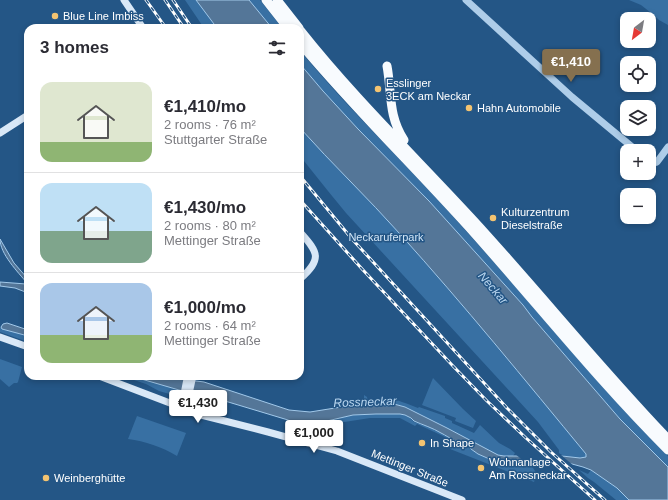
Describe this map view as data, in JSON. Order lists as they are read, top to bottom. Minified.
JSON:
{"streets":{"main road":["Mettinger Straße"]},"water":["Neckar","Rossneckar"],"parks":["Neckaruferpark"],"places":["Blue Line Imbiss","Esslinger 3ECK am Neckar","Hahn Automobile","Kulturzentrum Dieselstraße","In Shape","Wohnanlage Am Rossneckar","Weinberghütte"],"north":"bottom left","page":{"map_buttons":["+","−"],"heading":"3 homes","price":["€1,410","€1,430","€1,000"],"list":[{"name":"€1,410/mo","note":"2 rooms · 76 m² · Stuttgarter Straße"},{"name":"€1,430/mo","note":"2 rooms · 80 m² · Mettinger Straße"},{"name":"€1,000/mo","note":"2 rooms · 64 m² · Mettinger Straße"}]}}
